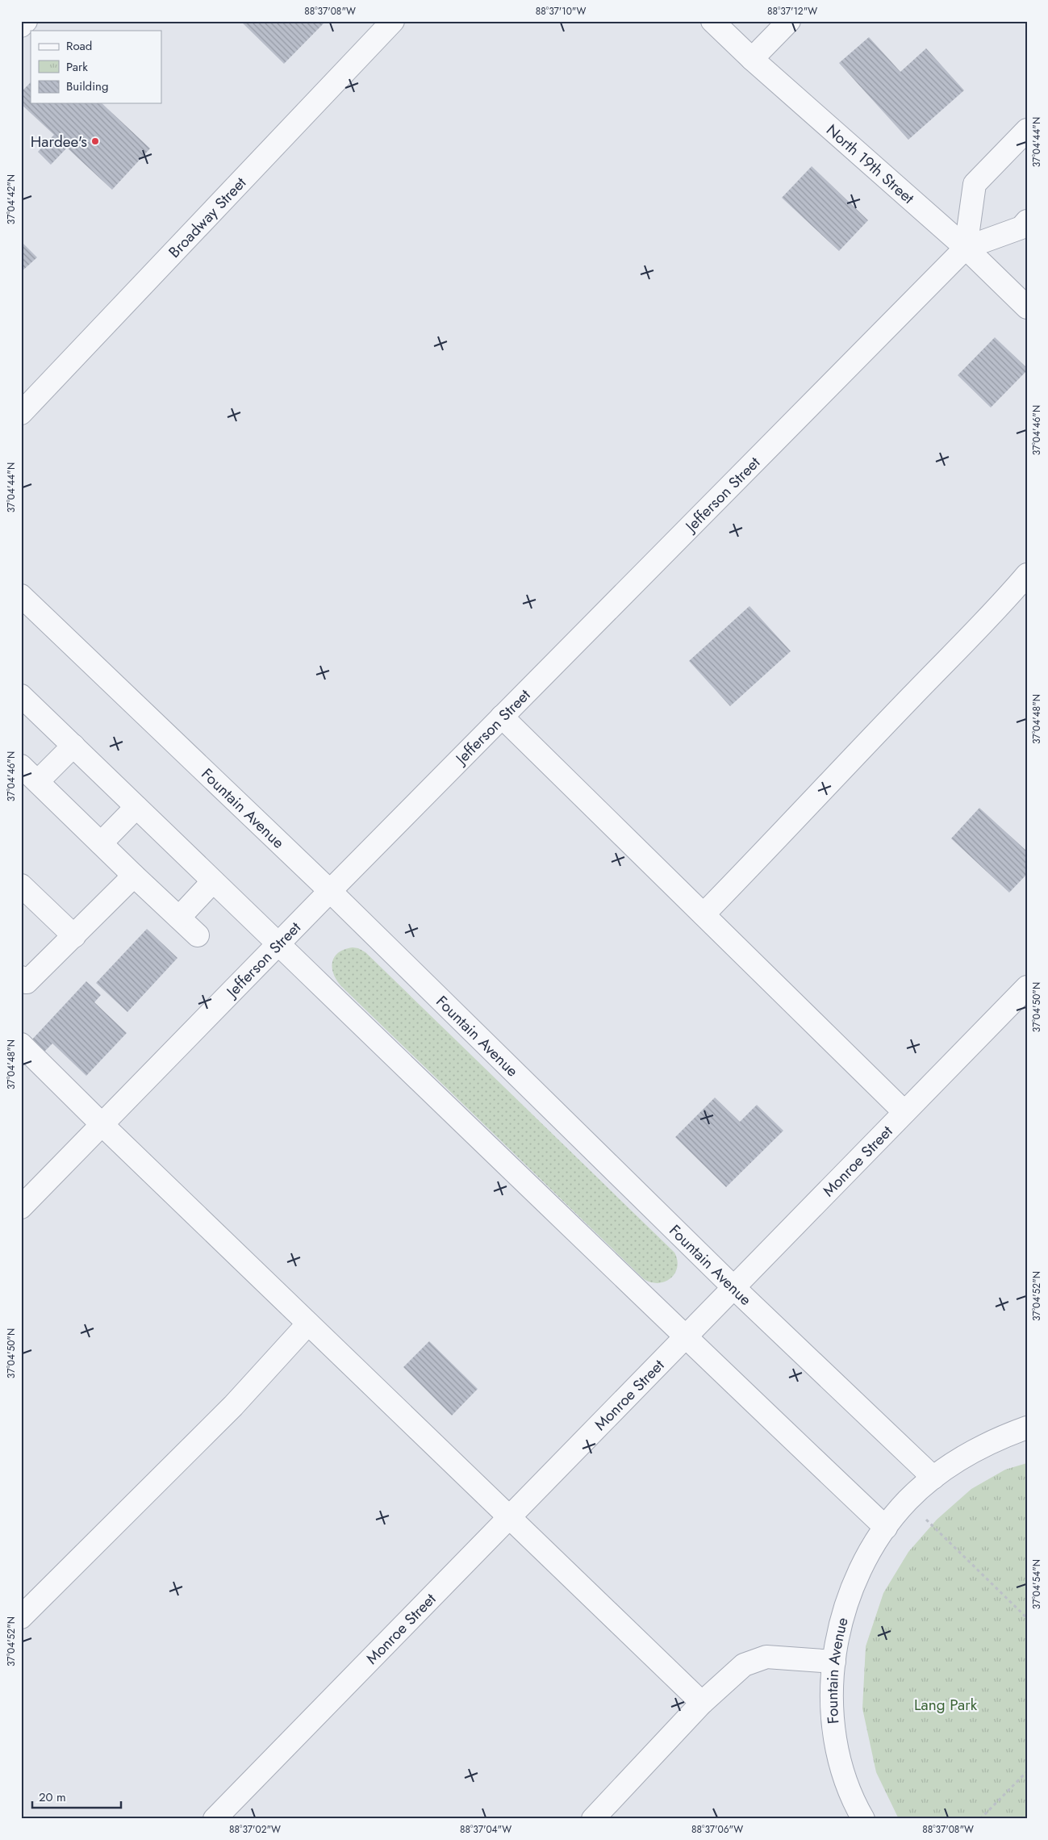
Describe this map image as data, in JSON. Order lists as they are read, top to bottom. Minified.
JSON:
{"streets":{"street":["North 19th Street","Broadway Street","Jefferson Street","Fountain Avenue","Monroe Street"]},"crossings":[["North 19th Street","Jefferson Street"],["Jefferson Street","Fountain Avenue"],["Fountain Avenue","Monroe Street"]],"parks":["Lang Park"],"places":["Hardee's"],"legend":["Road","Park","Building"],"scale_bar":"20 m","coordinates":["88°37'08\"W","88°37'10\"W","88°37'12\"W","37°04'44\"N","37°04'42\"N","37°04'46\"N","37°04'48\"N","37°04'50\"N","37°04'52\"N","37°04'54\"N","88°37'02\"W","88°37'04\"W","88°37'06\"W"]}
